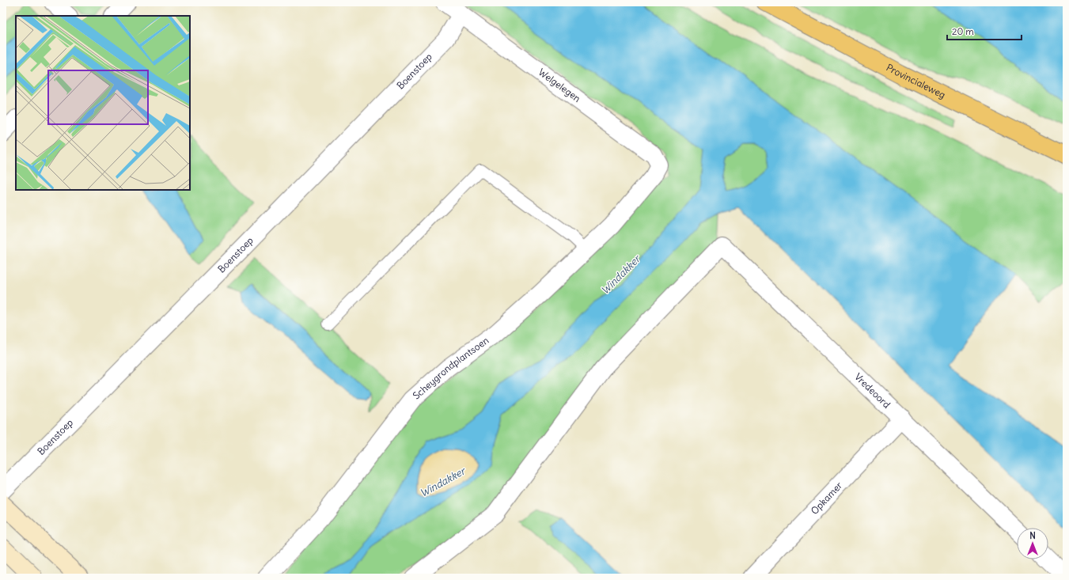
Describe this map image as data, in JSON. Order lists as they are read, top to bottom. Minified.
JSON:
{"streets":{"main road":["Provincialeweg"],"street":["Boenstoep","Welgelegen","Scheygrondplantsoen","Vredeoord","Opkamer"]},"crossings":[["Boenstoep","Welgelegen"],["Welgelegen","Scheygrondplantsoen"],["Vredeoord","Opkamer"]],"water":["Windakker"],"scale_bar":"20 m","north":"top"}
